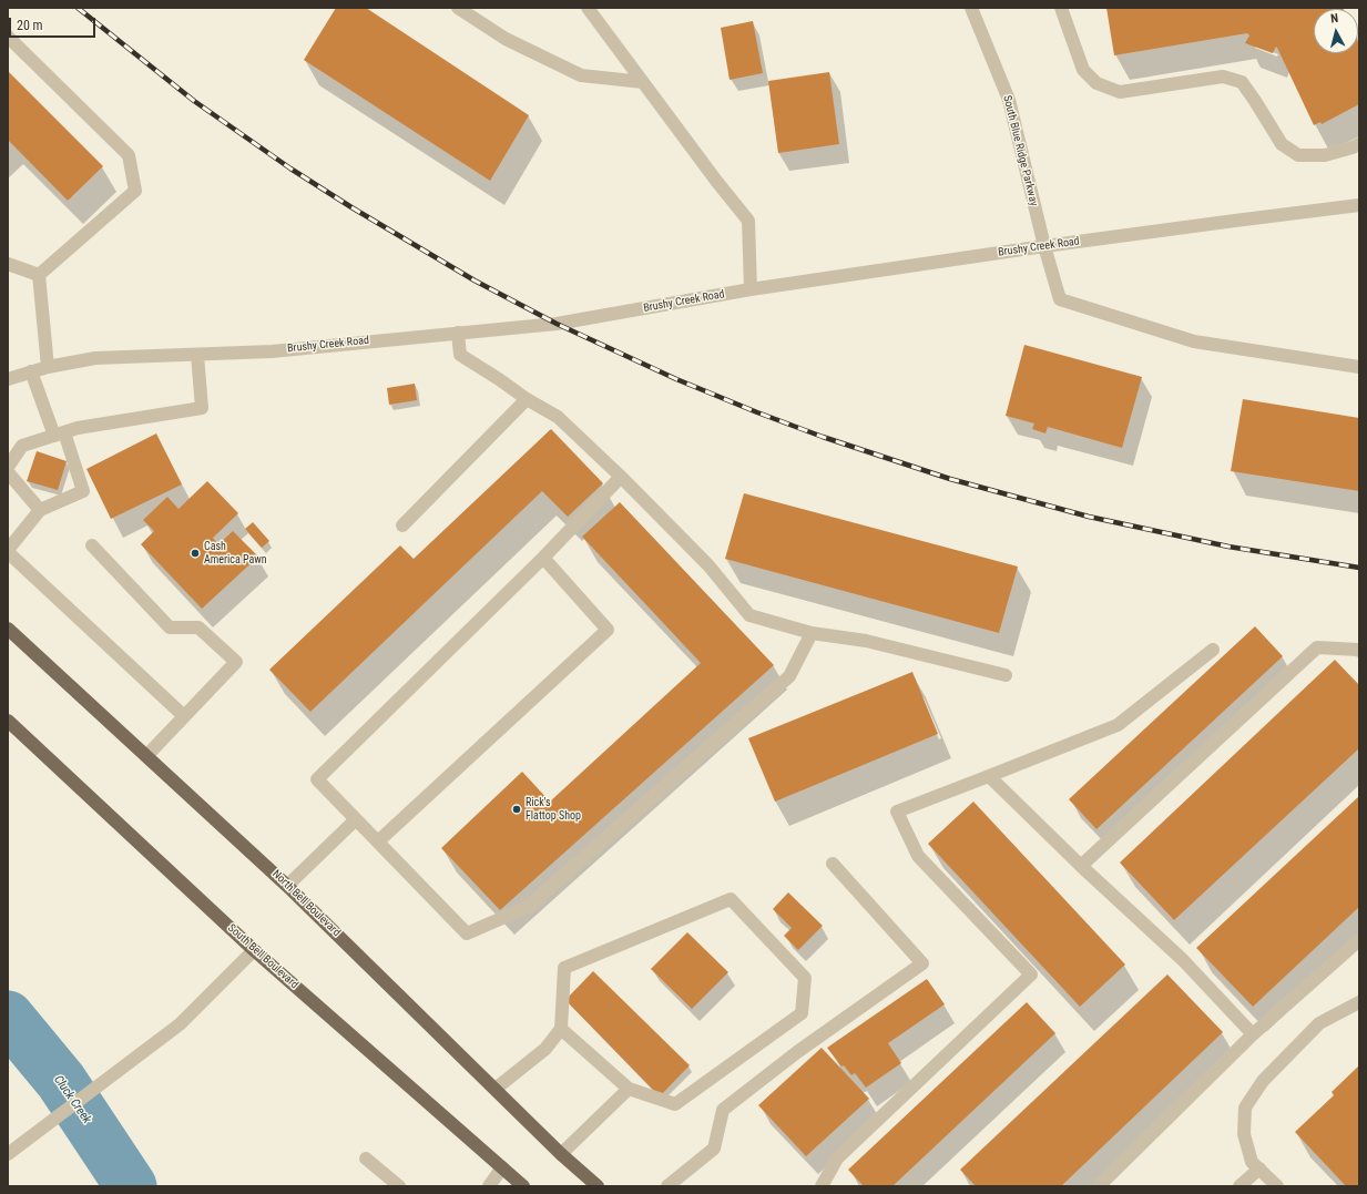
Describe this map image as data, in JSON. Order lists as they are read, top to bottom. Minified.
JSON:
{"streets":{"main road":["North Bell Boulevard","South Bell Boulevard"],"street":["South Blue Ridge Parkway","Brushy Creek Road"]},"crossings":[["South Blue Ridge Parkway","Brushy Creek Road"]],"water":["Cluck Creek"],"places":["Cash America Pawn","Rick's Flattop Shop"],"scale_bar":"20 m","north":"top"}
